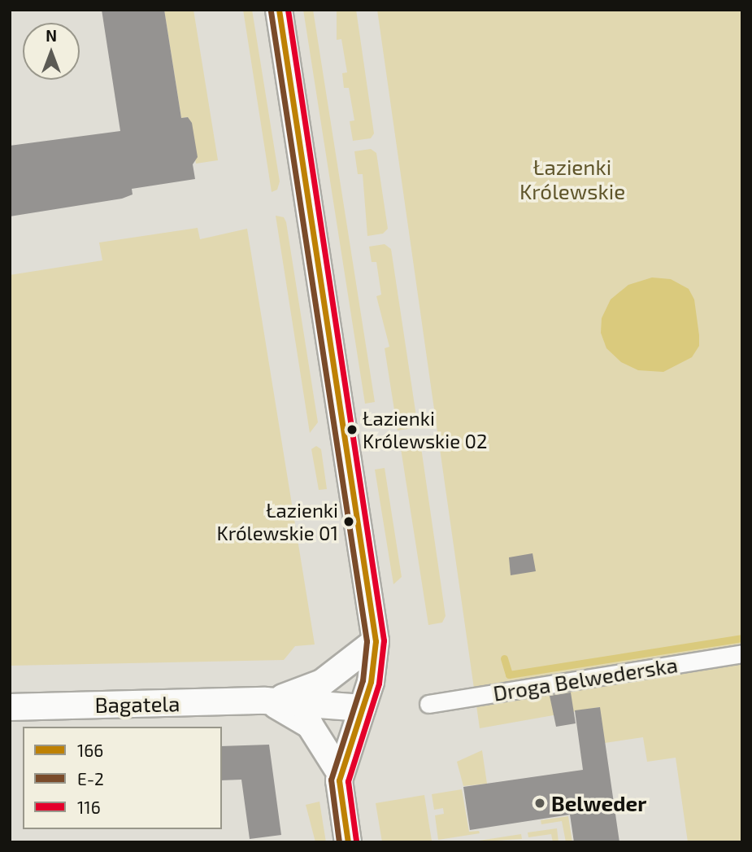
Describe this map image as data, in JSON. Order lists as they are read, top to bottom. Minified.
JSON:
{"streets":{"street":["Droga Belwederska","Bagatela"]},"parks":["Łazienki Królewskie"],"places":["Łazienki Królewskie 02","Łazienki Królewskie 01","Belweder"],"lines":["transit line 166","transit line 116","transit line E-2"],"legend":["166","E-2","116"],"north":"top"}
